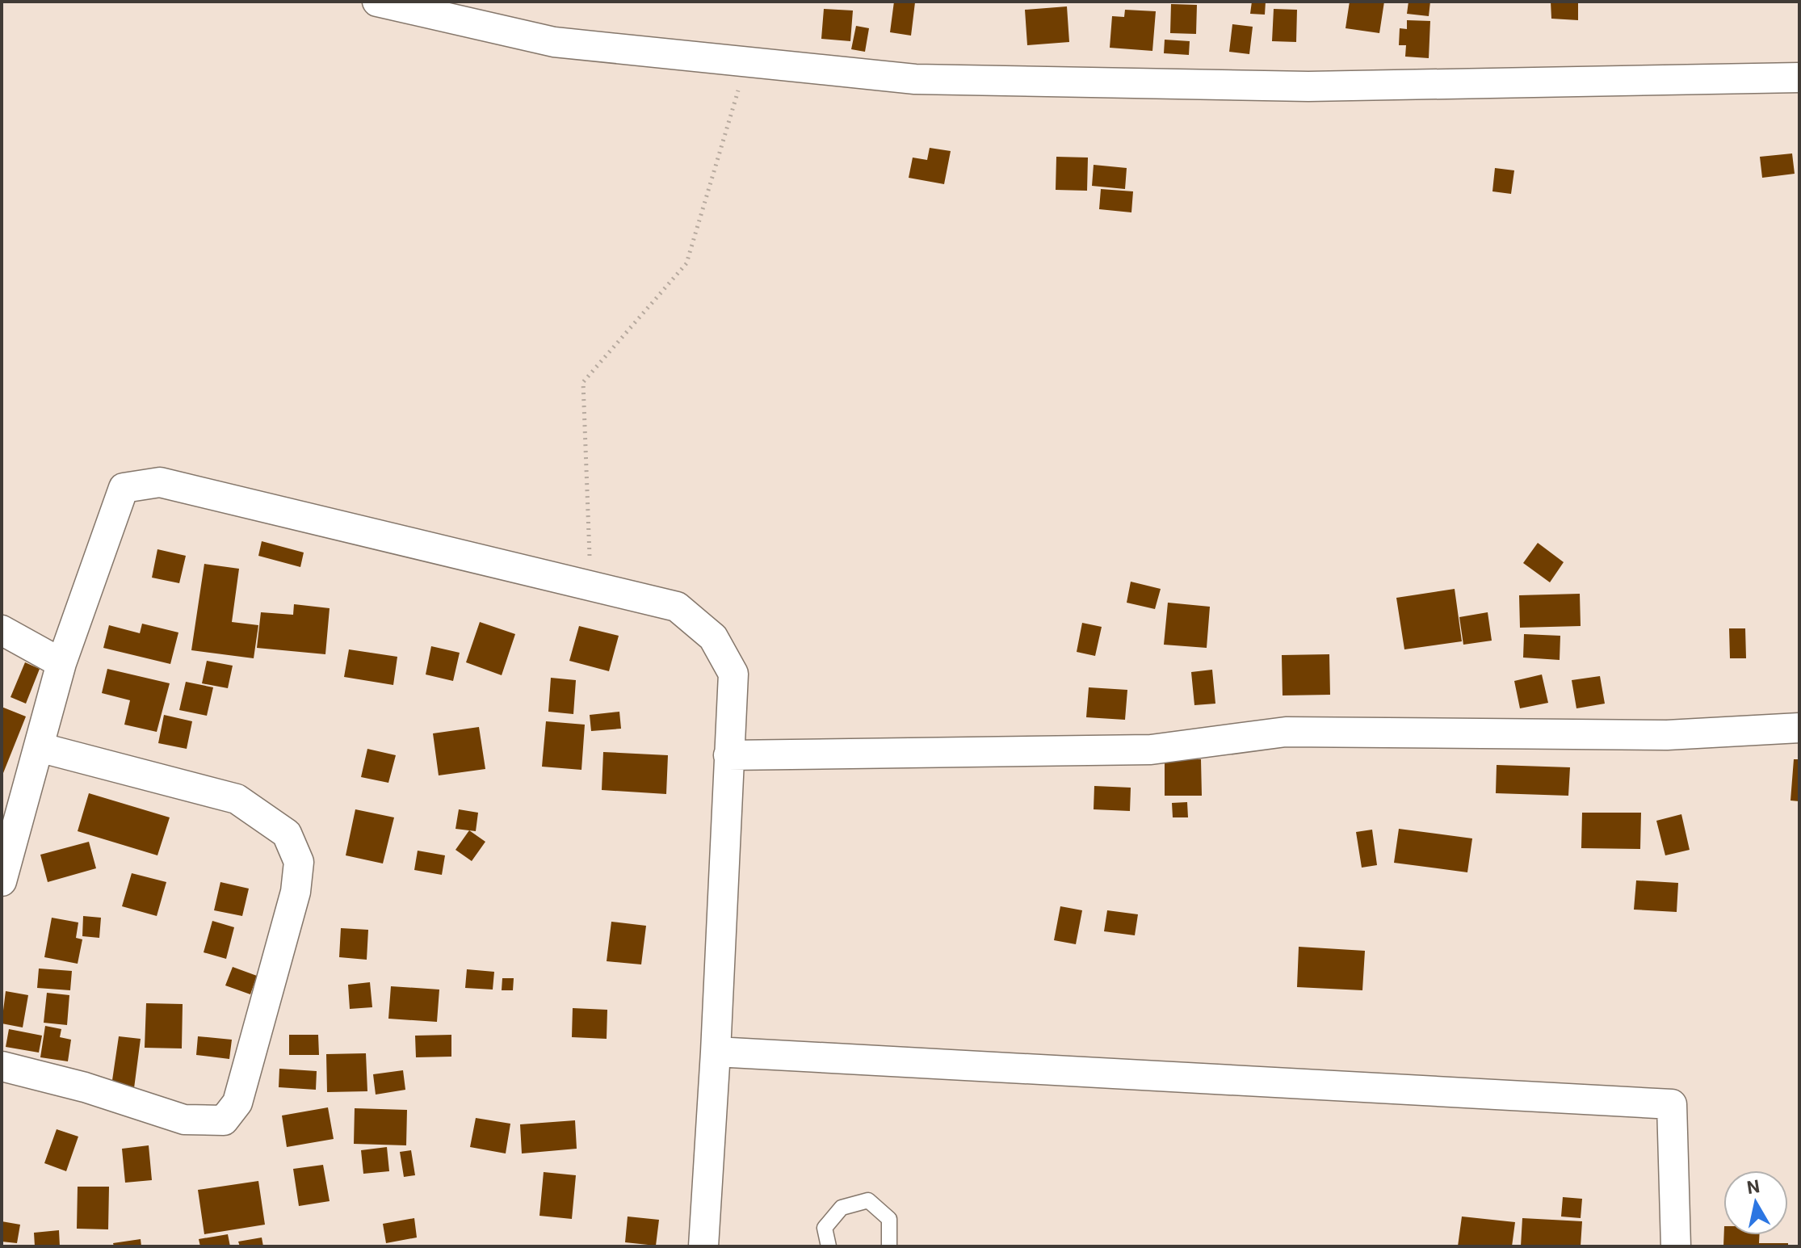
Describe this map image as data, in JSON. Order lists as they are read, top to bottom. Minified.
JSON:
{"north":"top"}
